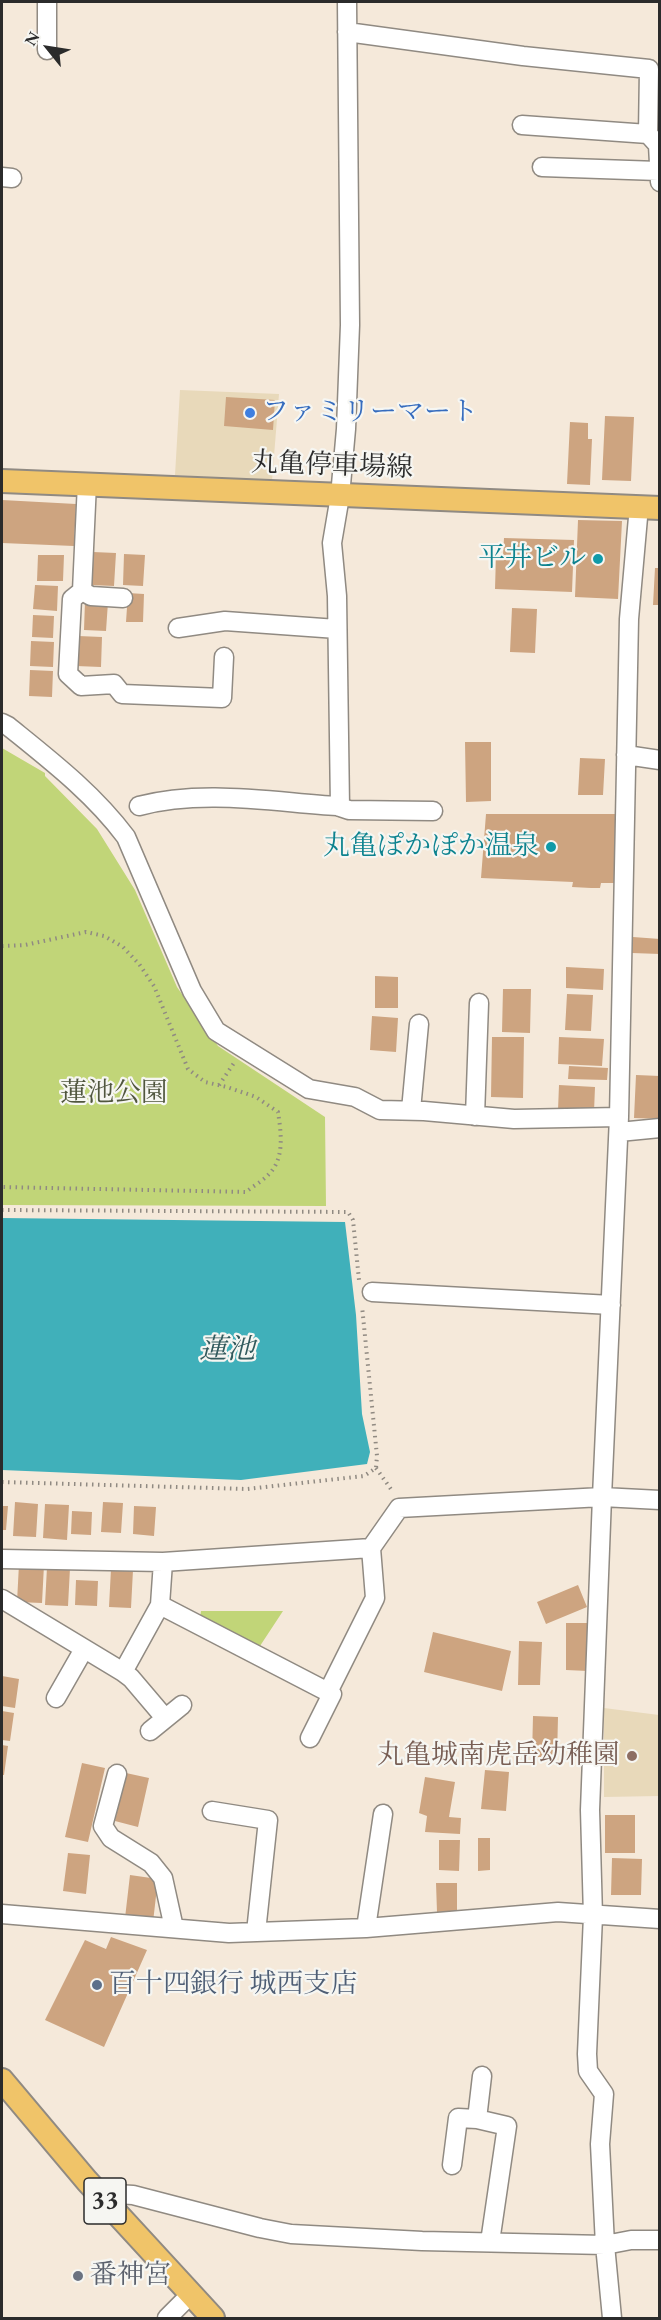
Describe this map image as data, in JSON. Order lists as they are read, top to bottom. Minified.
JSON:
{"streets":{"main road":["丸亀停車場線","33"]},"water":["蓮池"],"parks":["蓮池公園"],"places":["ファミリーマート","平井ビル","丸亀ぽかぽか温泉","丸亀城南虎岳幼稚園","百十四銀行 城西支店","番神宮"],"north":"top left"}
